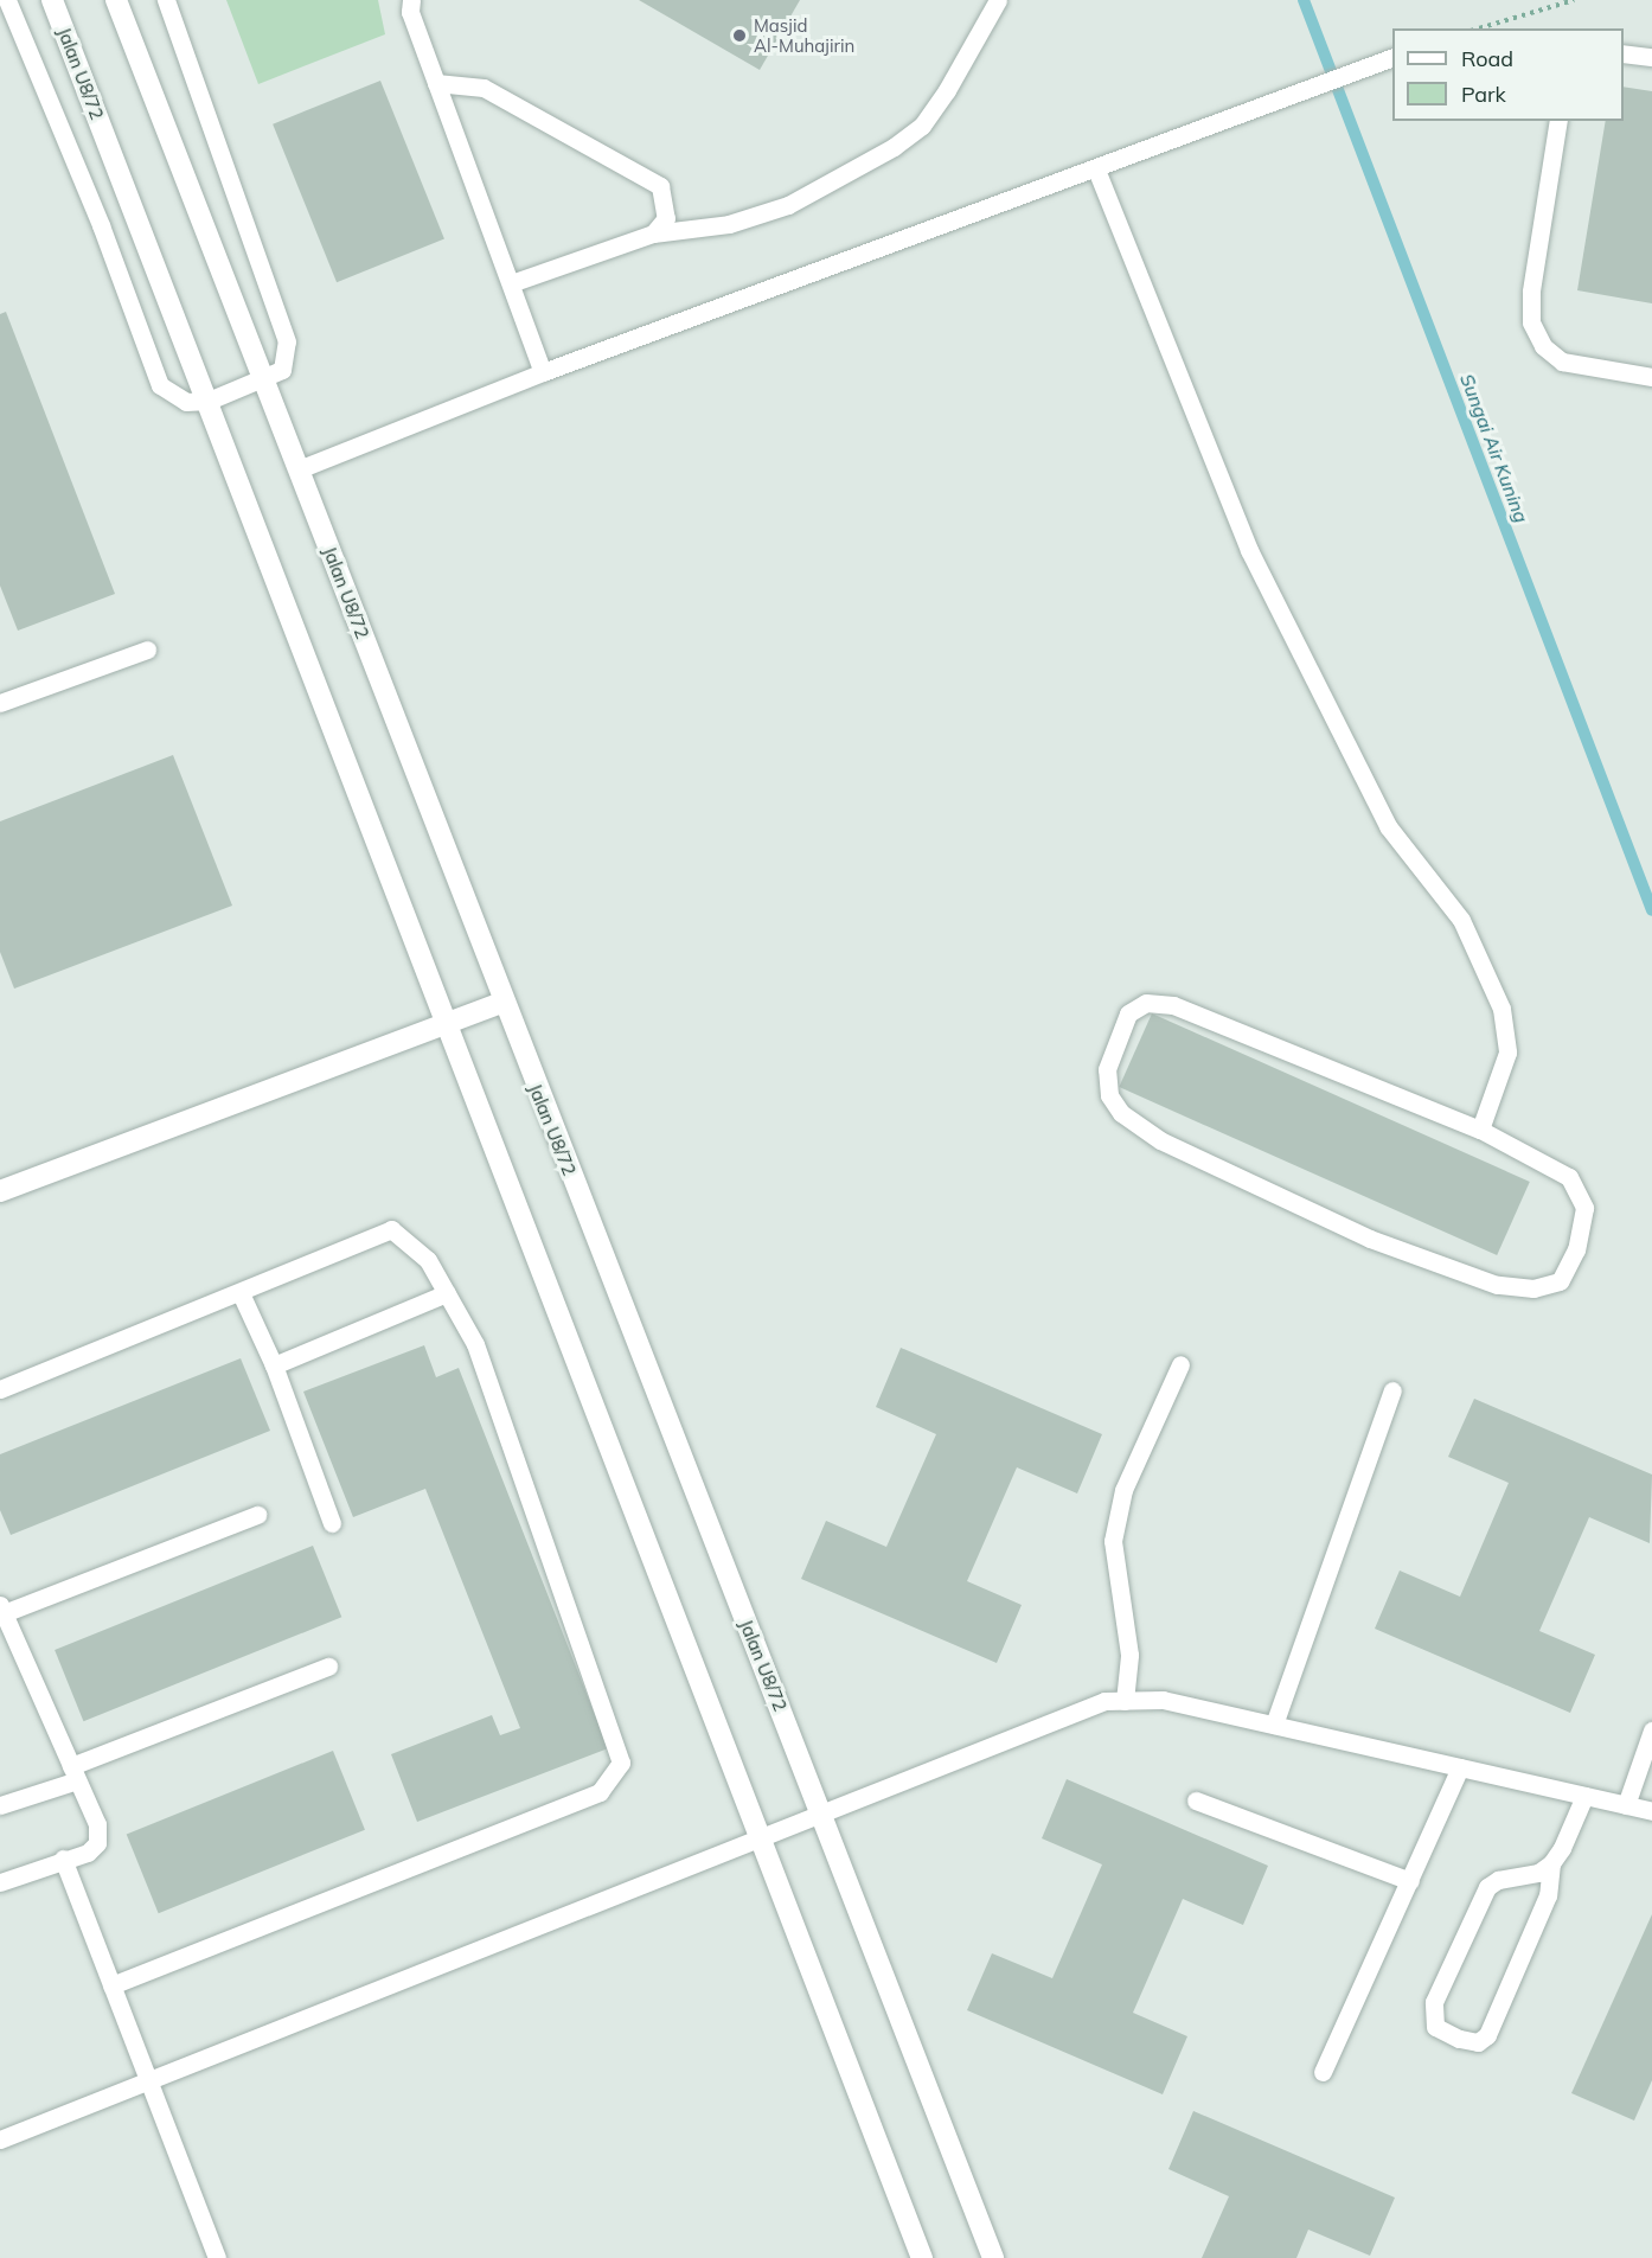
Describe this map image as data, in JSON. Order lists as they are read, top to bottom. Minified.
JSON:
{"streets":{"street":["Jalan U8/72"]},"water":["Sungai Air Kuning"],"places":["Masjid Al-Muhajirin"],"legend":["Road","Park"]}
